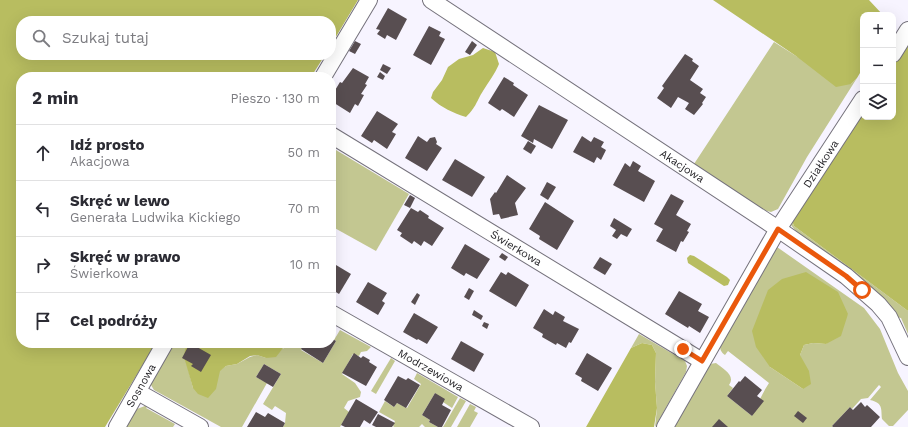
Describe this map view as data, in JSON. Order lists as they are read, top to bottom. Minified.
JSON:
{"streets":{"street":["Działkowa","Akacjowa","Świerkowa","Modrzewiowa","Sosnowa"]},"crossings":[["Działkowa","Akacjowa"],["Działkowa","Świerkowa"]],"page":{"map_buttons":["+","−"],"search":"Szukaj tutaj","heading":["2 min","Pieszo · 130 m"],"list":[["Idź prosto","Akacjowa","50 m"],["Skręć w lewo","Generała Ludwika Kickiego","70 m"],["Skręć w prawo","Świerkowa","10 m"],"Cel podróży"]}}
